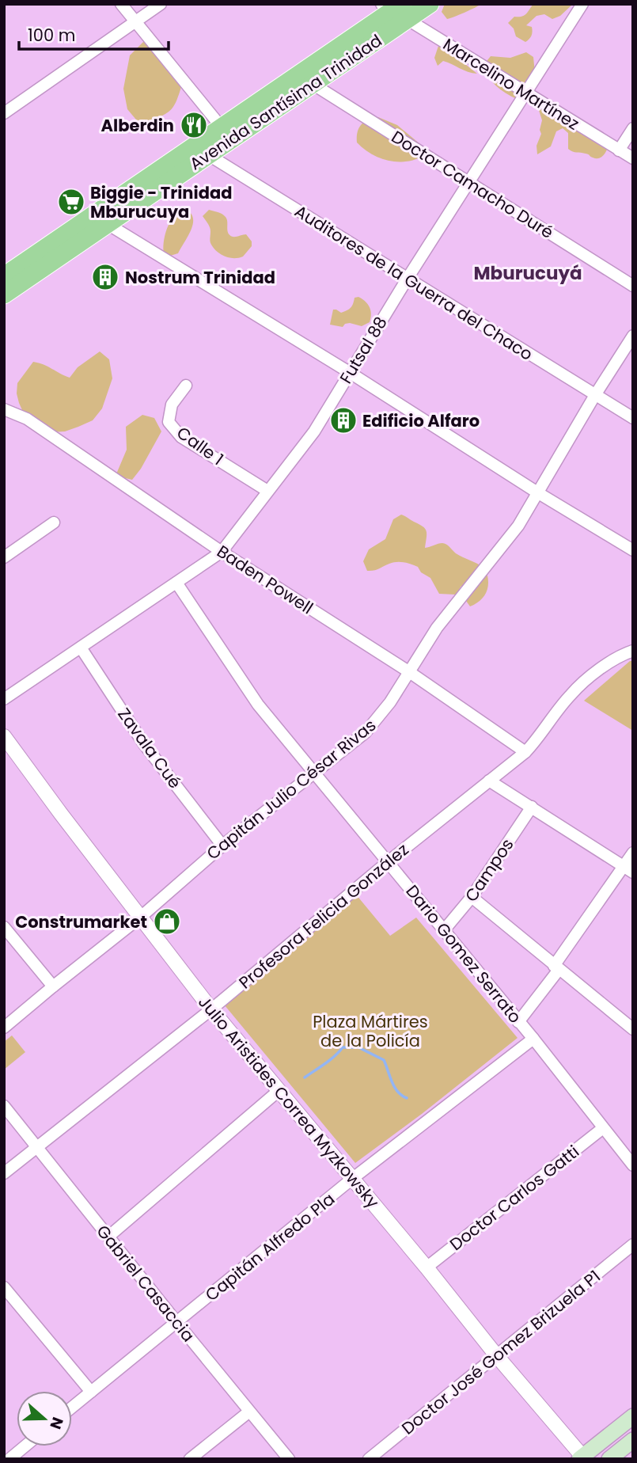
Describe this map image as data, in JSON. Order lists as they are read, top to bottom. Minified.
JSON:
{"streets":{"main road":["Avenida Santísima Trinidad"],"street":["Marcelino Martínez","Doctor Camacho Duré","Auditores de la Guerra del Chaco","Futsal 88","Calle 1","Baden Powell","Zavala Cué","Capitán Julio César Rivas","Campos","Profesora Felicia González","Dario Gomez Serrato","Julio Aristides Correa Myzkowsky","Doctor Carlos Gatti","Capitán Alfredo Pla","Gabriel Casaccia","Doctor José Gomez Brizuela P1"]},"crossings":[["Marcelino Martínez","Avenida Santísima Trinidad"],["Marcelino Martínez","Futsal 88"],["Avenida Santísima Trinidad","Doctor Camacho Duré"],["Avenida Santísima Trinidad","Auditores de la Guerra del Chaco"],["Doctor Camacho Duré","Futsal 88"],["Auditores de la Guerra del Chaco","Futsal 88"],["Auditores de la Guerra del Chaco","Capitán Julio César Rivas"],["Futsal 88","Calle 1"],["Futsal 88","Baden Powell"],["Futsal 88","Zavala Cué"],["Futsal 88","Dario Gomez Serrato"],["Baden Powell","Capitán Julio César Rivas"],["Baden Powell","Profesora Felicia González"],["Zavala Cué","Capitán Julio César Rivas"],["Capitán Julio César Rivas","Dario Gomez Serrato"],["Capitán Julio César Rivas","Julio Aristides Correa Myzkowsky"],["Campos","Dario Gomez Serrato"],["Profesora Felicia González","Dario Gomez Serrato"],["Profesora Felicia González","Julio Aristides Correa Myzkowsky"],["Profesora Felicia González","Gabriel Casaccia"],["Dario Gomez Serrato","Doctor Carlos Gatti"],["Dario Gomez Serrato","Capitán Alfredo Pla"],["Julio Aristides Correa Myzkowsky","Doctor Carlos Gatti"],["Julio Aristides Correa Myzkowsky","Capitán Alfredo Pla"],["Julio Aristides Correa Myzkowsky","Doctor José Gomez Brizuela P1"],["Capitán Alfredo Pla","Gabriel Casaccia"]],"districts":["Mburucuyá"],"parks":["Plaza Mártires de la Policía"],"places":{"restaurant":["Alberdin"],"supermarket":["Biggie - Trinidad Mburucuya"],"building":["Nostrum Trinidad","Edificio Alfaro"],"shop":["Construmarket"]},"scale_bar":"100 m","north":"right"}
